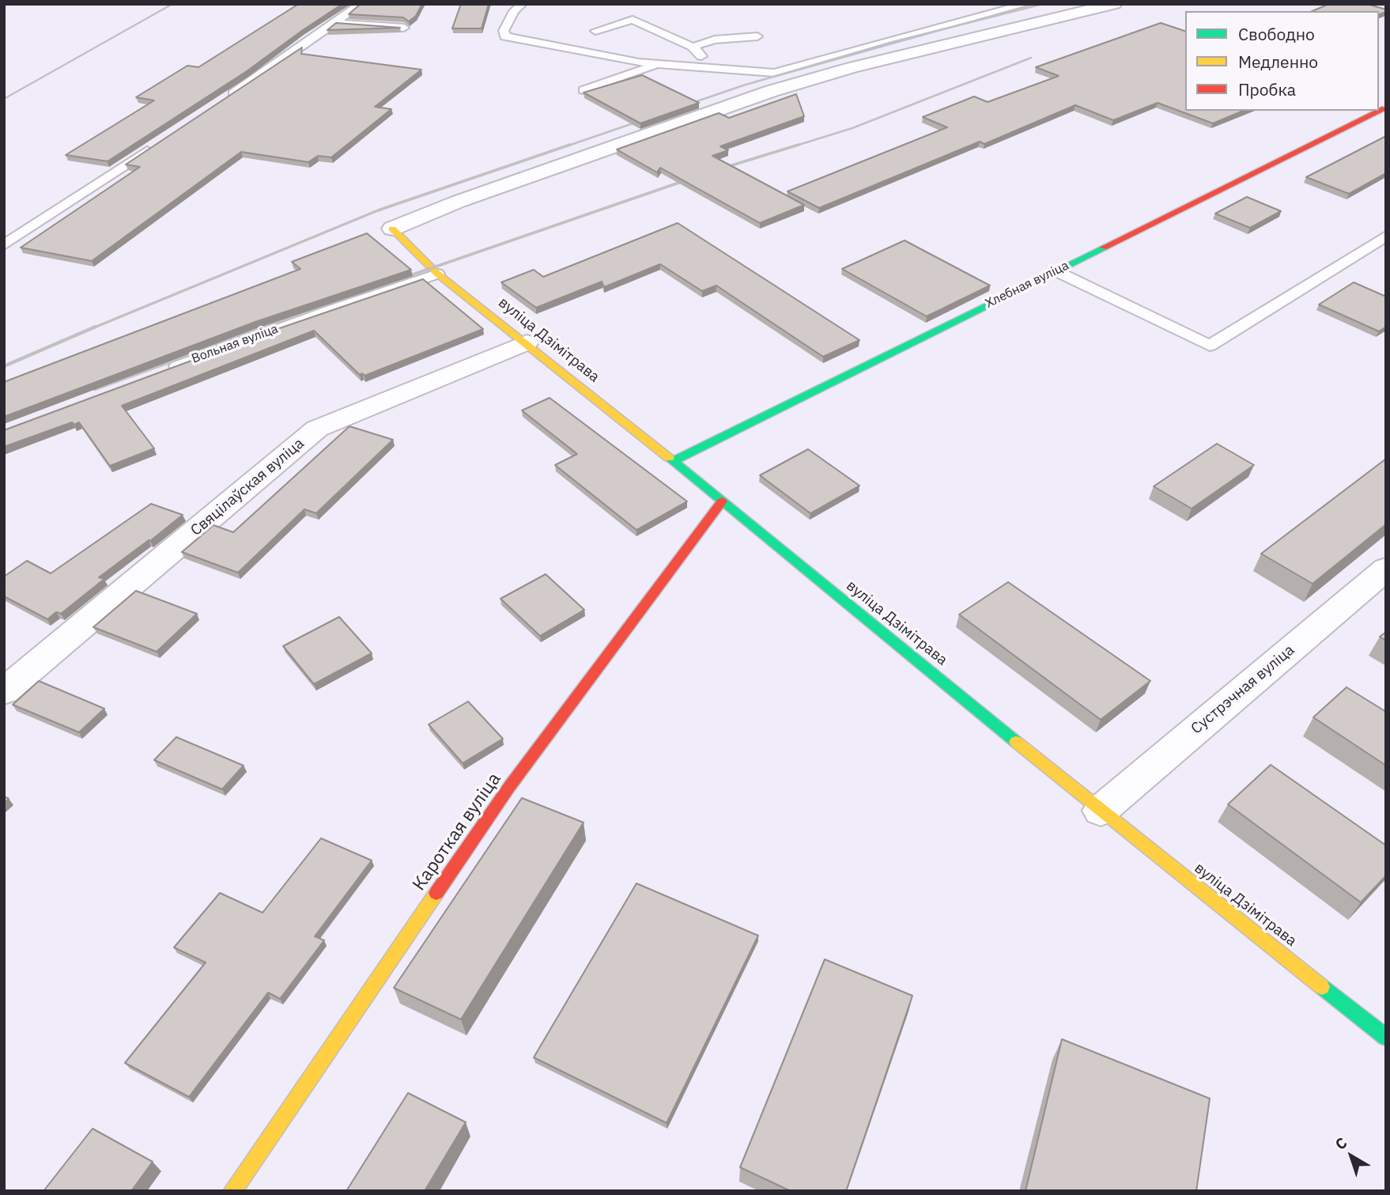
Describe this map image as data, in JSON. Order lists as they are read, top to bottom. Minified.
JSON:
{"streets":{"street":["Хлебная вуліца","вуліца Дзімітрава","Свяцілаўская вуліца","Сустрэчная вуліца","Кароткая вуліца"],"lane":["Вольная вуліца"]},"crossings":[["Хлебная вуліца","вуліца Дзімітрава"],["вуліца Дзімітрава","Вольная вуліца"],["вуліца Дзімітрава","Свяцілаўская вуліца"],["вуліца Дзімітрава","Сустрэчная вуліца"],["вуліца Дзімітрава","Кароткая вуліца"]],"legend":["Свободно","Медленно","Пробка"],"north":"top left"}
